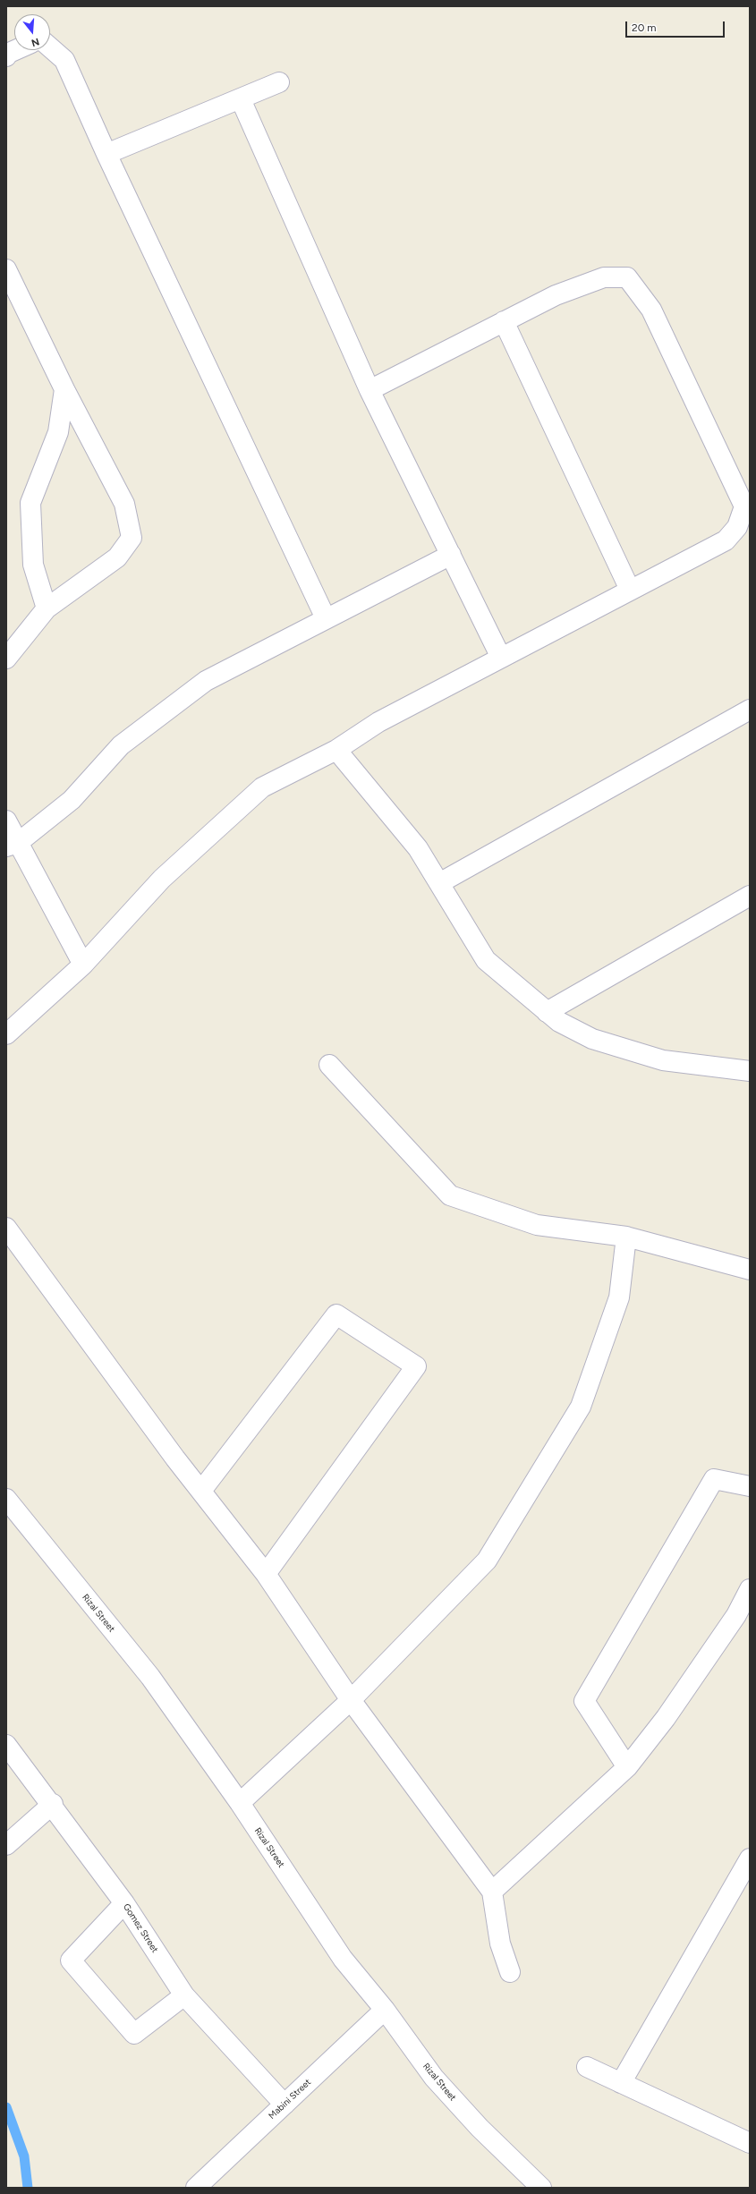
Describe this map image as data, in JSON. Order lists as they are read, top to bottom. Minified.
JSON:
{"streets":{"street":["Rizal Street","Gomez Street","Mabini Street"]},"crossings":[["Rizal Street","Mabini Street"],["Gomez Street","Mabini Street"]],"scale_bar":"20 m","north":"bottom"}
